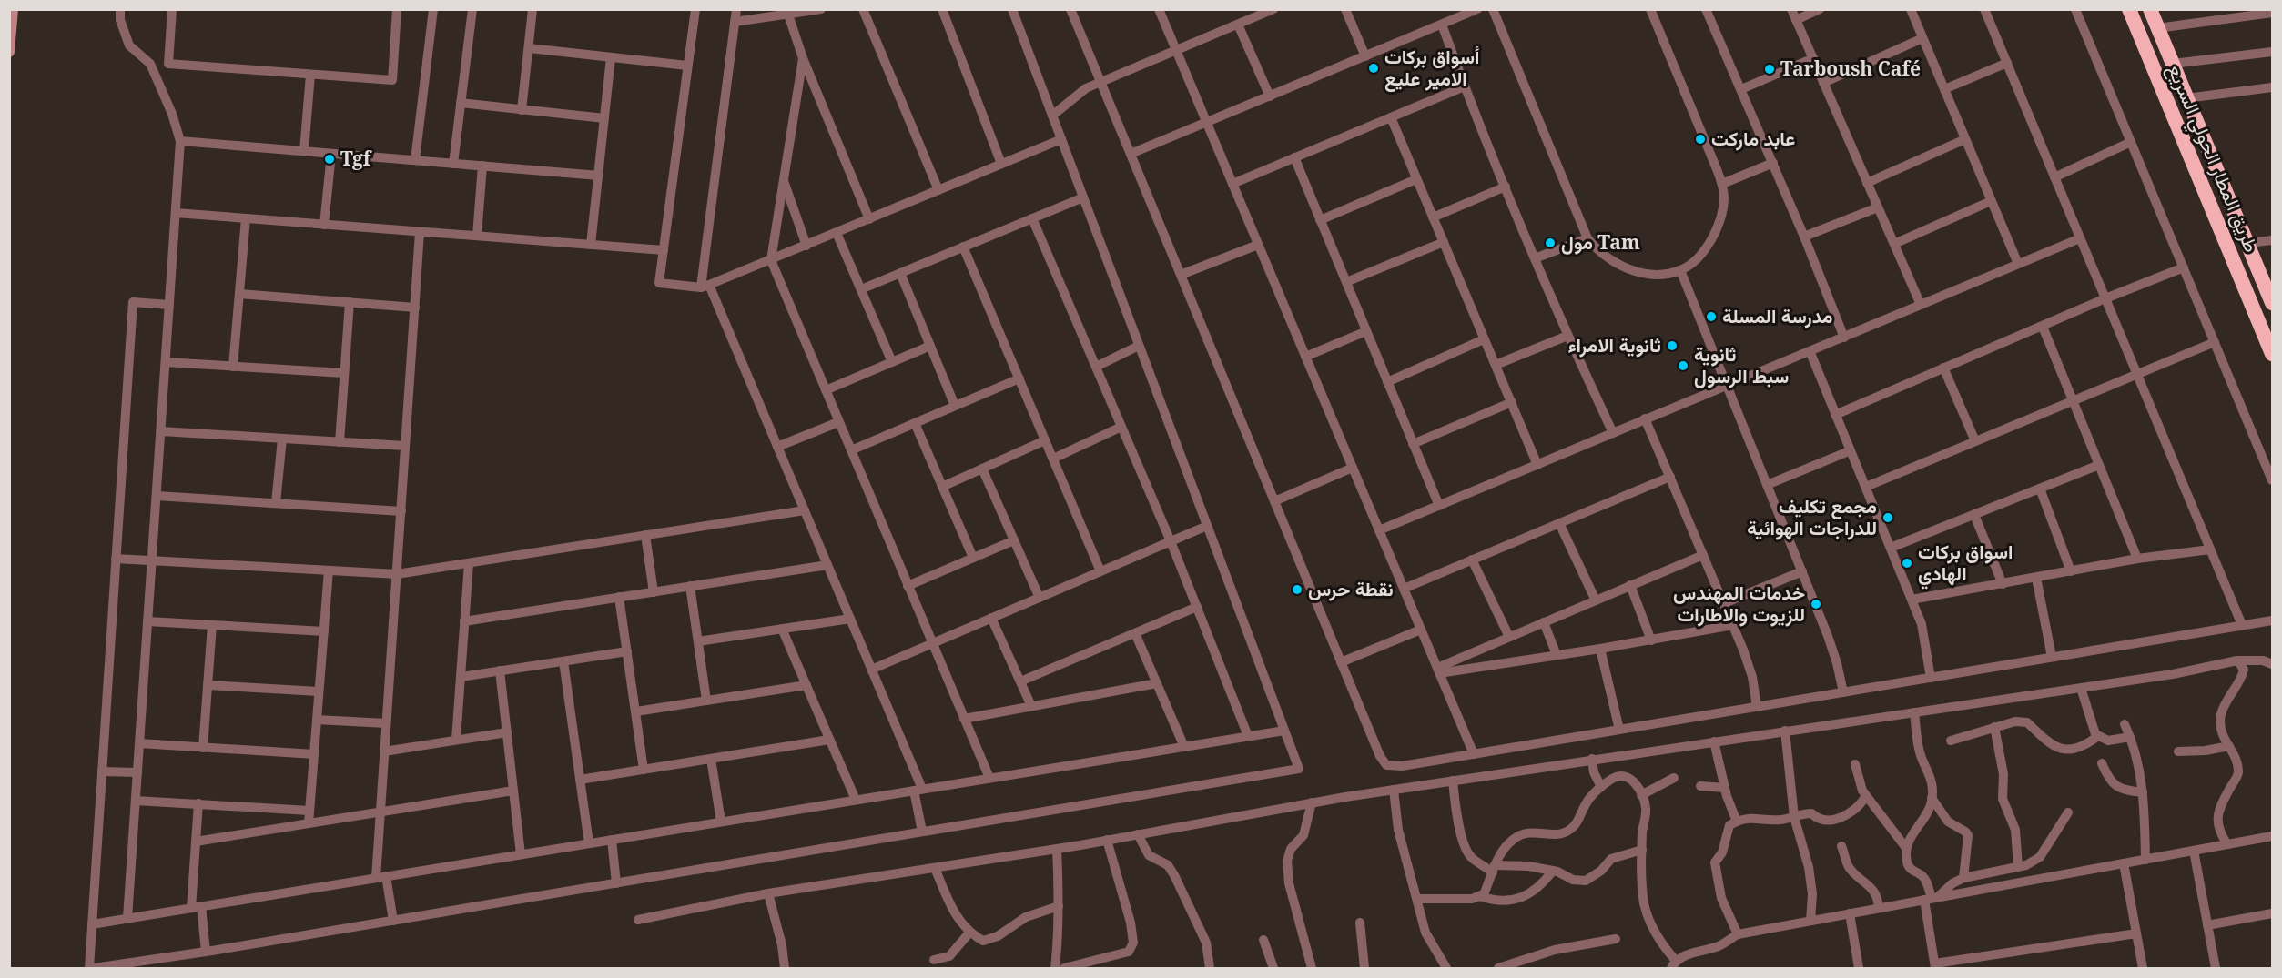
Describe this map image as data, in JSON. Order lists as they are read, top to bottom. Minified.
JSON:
{"streets":{"highway":["طريق المطار الحولي السريع"]},"places":["أسواق بركات الامير عليع","Tarboush Café","عابد ماركت","Tgf","مول Tam","مدرسة المسلة","ثانوية الامراء","ثانوية سبط الرسول","مجمع تكليف للدراجات الهوائية","اسواق بركات الهادي","نقطة حرس","خدمات المهندس للزيوت والاطارات"]}
